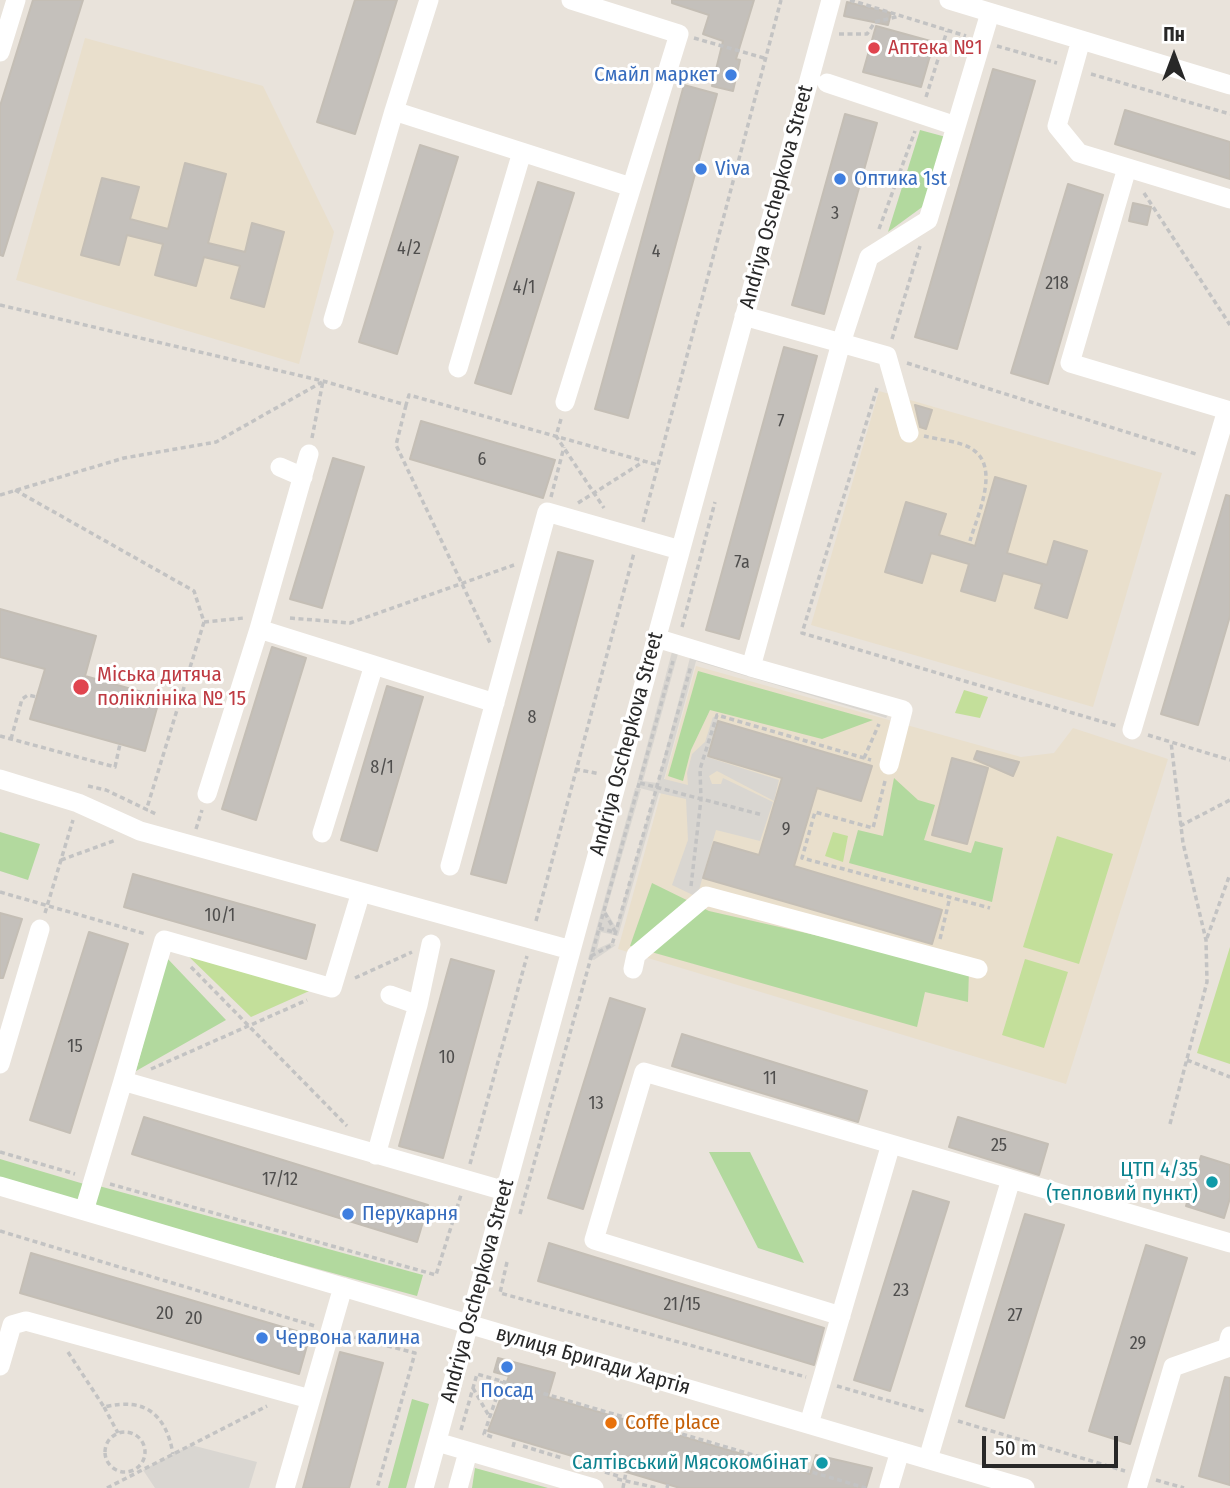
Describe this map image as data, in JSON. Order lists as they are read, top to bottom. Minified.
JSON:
{"streets":{"street":["Andriya Oschepkova Street","вулиця Бригади Хартія"]},"crossings":[["Andriya Oschepkova Street","вулиця Бригади Хартія"]],"places":["Аптека №1","Смайл маркет","Viva","Оптика 1st","Міська дитяча поліклініка № 15","ЦТП 4/35 (тепловий пункт)","Перукарня","Червона калина","Посад","Coffe place","Салтівський Мясокомбінат"],"house_numbers":["3","4/2","4","218","4/1","7","6","7а","8","8/1","9","10/1","15","10","11","13","25","17/12","23","21/15","20","27","20","29"],"scale_bar":"50 m","north":"top"}
